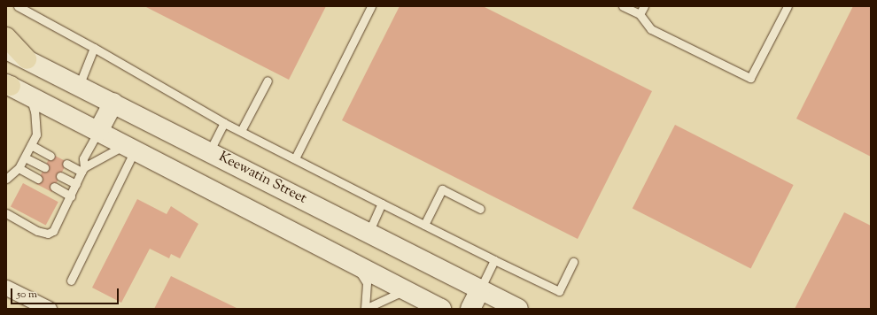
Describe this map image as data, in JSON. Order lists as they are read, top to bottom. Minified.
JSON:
{"streets":{"main road":["Keewatin Street"]},"scale_bar":"50 m"}
